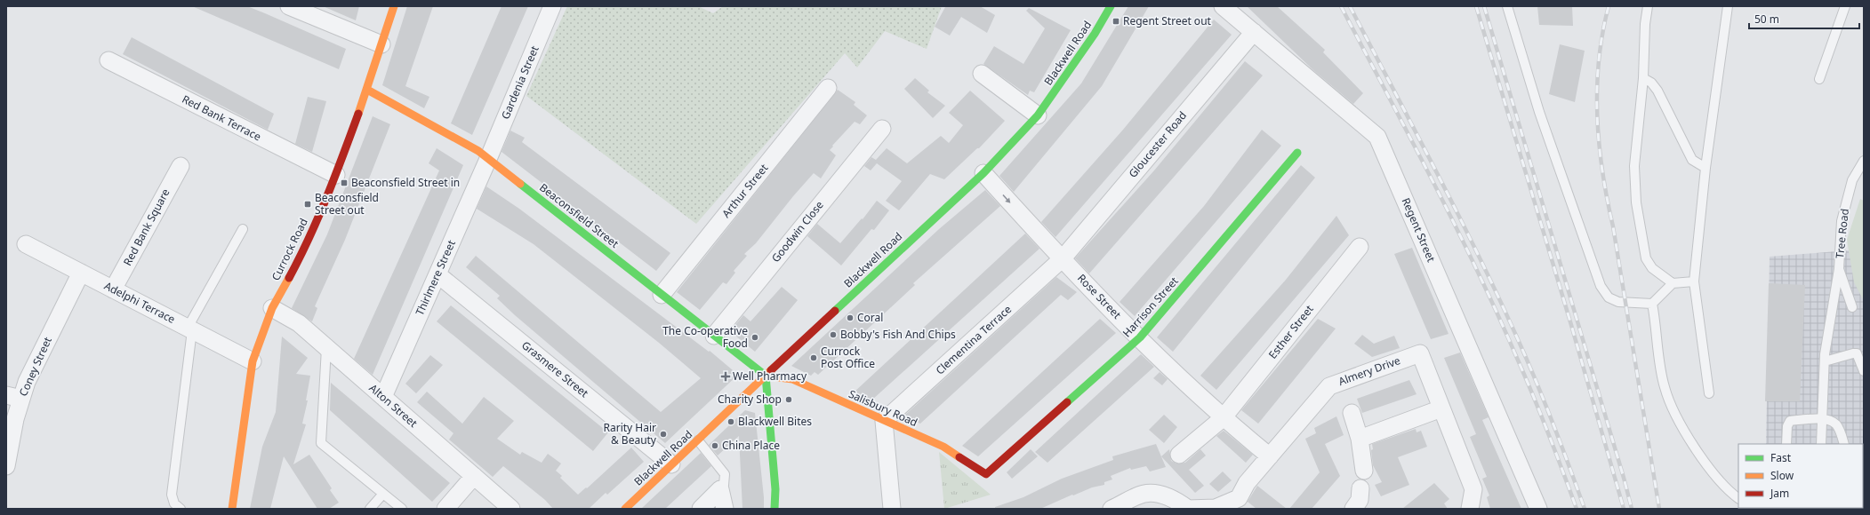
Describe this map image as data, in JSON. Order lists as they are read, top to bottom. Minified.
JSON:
{"streets":{"street":["Blackwell Road","Gardenia Street","Red Bank Terrace","Gloucester Road","Arthur Street","Beaconsfield Street","Red Bank Square","Regent Street","Goodwin Close","Currock Road","Thirlmere Street","Rose Street","Adelphi Terrace","Harrison Street","Esther Street","Clementina Terrace","Coney Street","Grasmere Street","Almery Drive","Alton Street","Salisbury Road"],"lane":["Tree Road"]},"crossings":[["Blackwell Road","Beaconsfield Street"],["Blackwell Road","Rose Street"],["Blackwell Road","Grasmere Street"],["Blackwell Road","Salisbury Road"],["Gardenia Street","Beaconsfield Street"],["Gardenia Street","Thirlmere Street"],["Red Bank Terrace","Currock Road"],["Gloucester Road","Regent Street"],["Gloucester Road","Rose Street"],["Gloucester Road","Clementina Terrace"],["Arthur Street","Beaconsfield Street"],["Beaconsfield Street","Goodwin Close"],["Beaconsfield Street","Currock Road"],["Beaconsfield Street","Thirlmere Street"],["Beaconsfield Street","Salisbury Road"],["Red Bank Square","Adelphi Terrace"],["Currock Road","Adelphi Terrace"],["Currock Road","Alton Street"],["Thirlmere Street","Grasmere Street"],["Thirlmere Street","Alton Street"],["Rose Street","Harrison Street"],["Rose Street","Esther Street"],["Rose Street","Clementina Terrace"],["Rose Street","Almery Drive"],["Adelphi Terrace","Coney Street"],["Harrison Street","Salisbury Road"],["Clementina Terrace","Salisbury Road"]],"places":{"transit":["Regent Street out","Beaconsfield Street in","Beaconsfield Street out"],"other":["Coral","Bobby's Fish And Chips","The Co-operative Food","Currock Post Office","Charity Shop","Blackwell Bites","Rarity Hair & Beauty","China Place"],"health":["Well Pharmacy"]},"legend":["Fast","Slow","Jam"],"scale_bar":"50 m"}
